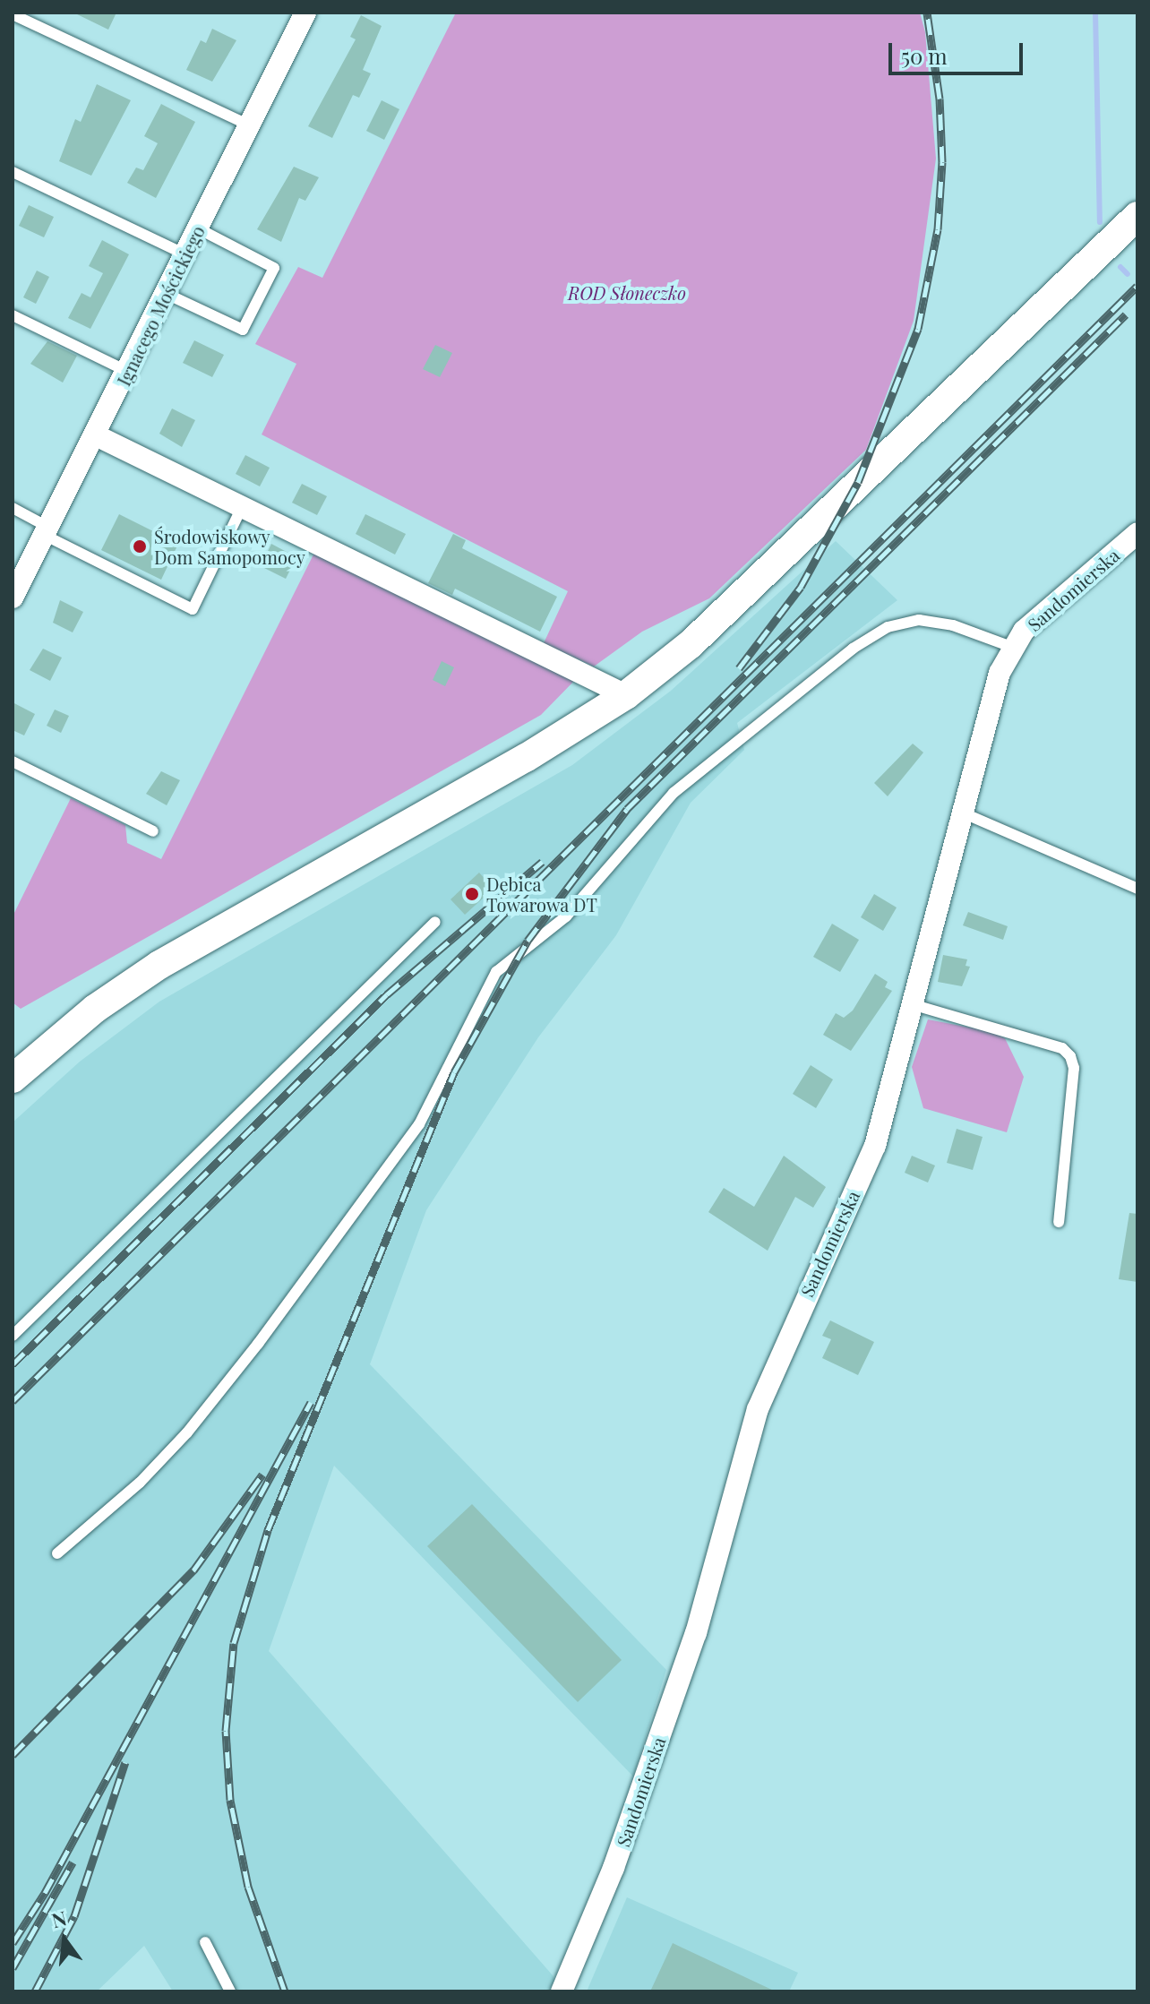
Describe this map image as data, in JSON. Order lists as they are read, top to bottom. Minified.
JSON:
{"streets":{"street":["Ignacego Mościckiego","Sandomierska"]},"parks":["ROD Słoneczko"],"places":["Środowiskowy Dom Samopomocy","Dębica Towarowa DT"],"scale_bar":"50 m","north":"top"}
